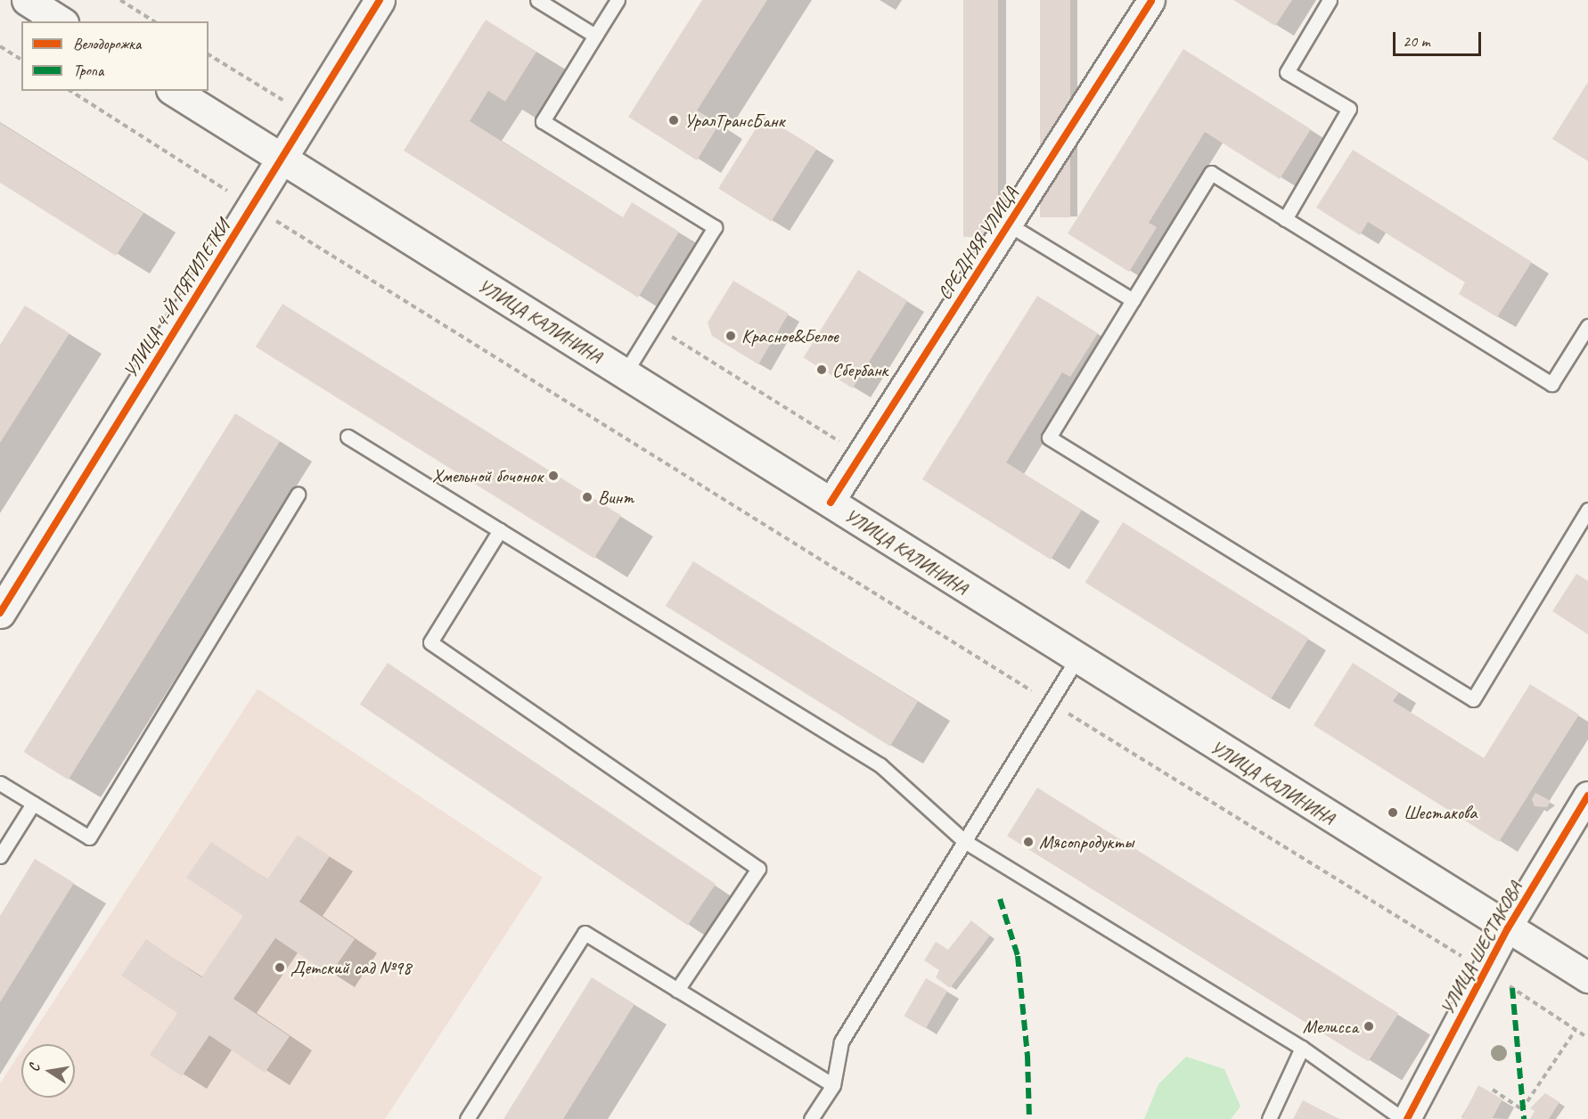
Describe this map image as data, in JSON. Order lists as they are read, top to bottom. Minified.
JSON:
{"streets":{"main road":["УЛИЦА 4-Й ПЯТИЛЕТКИ","УЛИЦА КАЛИНИНА"],"street":["СРЕДНЯЯ УЛИЦА","УЛИЦА ШЕСТАКОВА"]},"crossings":[["СРЕДНЯЯ УЛИЦА","УЛИЦА КАЛИНИНА"],["УЛИЦА 4-Й ПЯТИЛЕТКИ","УЛИЦА КАЛИНИНА"],["УЛИЦА КАЛИНИНА","УЛИЦА ШЕСТАКОВА"]],"places":["УралТрансБанк","Красное&Белое","Сбербанк","Хмельной бочонок","Винт","Шестакова","Мясопродукты","Детский сад №98","Мелисса"],"legend":["Велодорожка","Тропа"],"scale_bar":"20 m","north":"left"}
